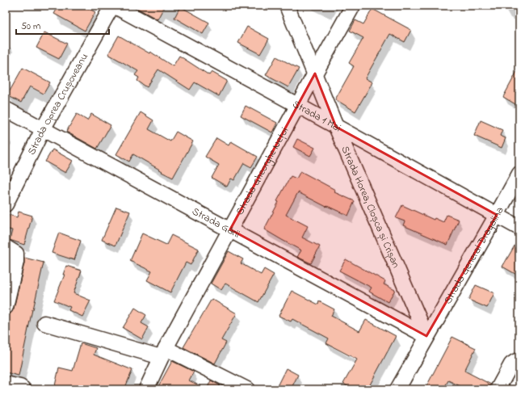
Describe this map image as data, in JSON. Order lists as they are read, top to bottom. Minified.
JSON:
{"streets":{"street":["Strada Oprea Crușoveanu","Strada 1 Mai","Strada Gheorghe Nețoi","Strada Horea, Cloșca și Crișan","Strada Gării","Strada General Dragalina"]},"crossings":[["Strada Oprea Crușoveanu","Strada 1 Mai"],["Strada Oprea Crușoveanu","Strada Gării"],["Strada 1 Mai","Strada Gheorghe Nețoi"],["Strada 1 Mai","Strada Horea, Cloșca și Crișan"],["Strada 1 Mai","Strada General Dragalina"],["Strada Gheorghe Nețoi","Strada Horea, Cloșca și Crișan"],["Strada Gheorghe Nețoi","Strada Gării"],["Strada Horea, Cloșca și Crișan","Strada Gării"],["Strada Horea, Cloșca și Crișan","Strada General Dragalina"],["Strada Gării","Strada General Dragalina"]],"scale_bar":"50 m"}
